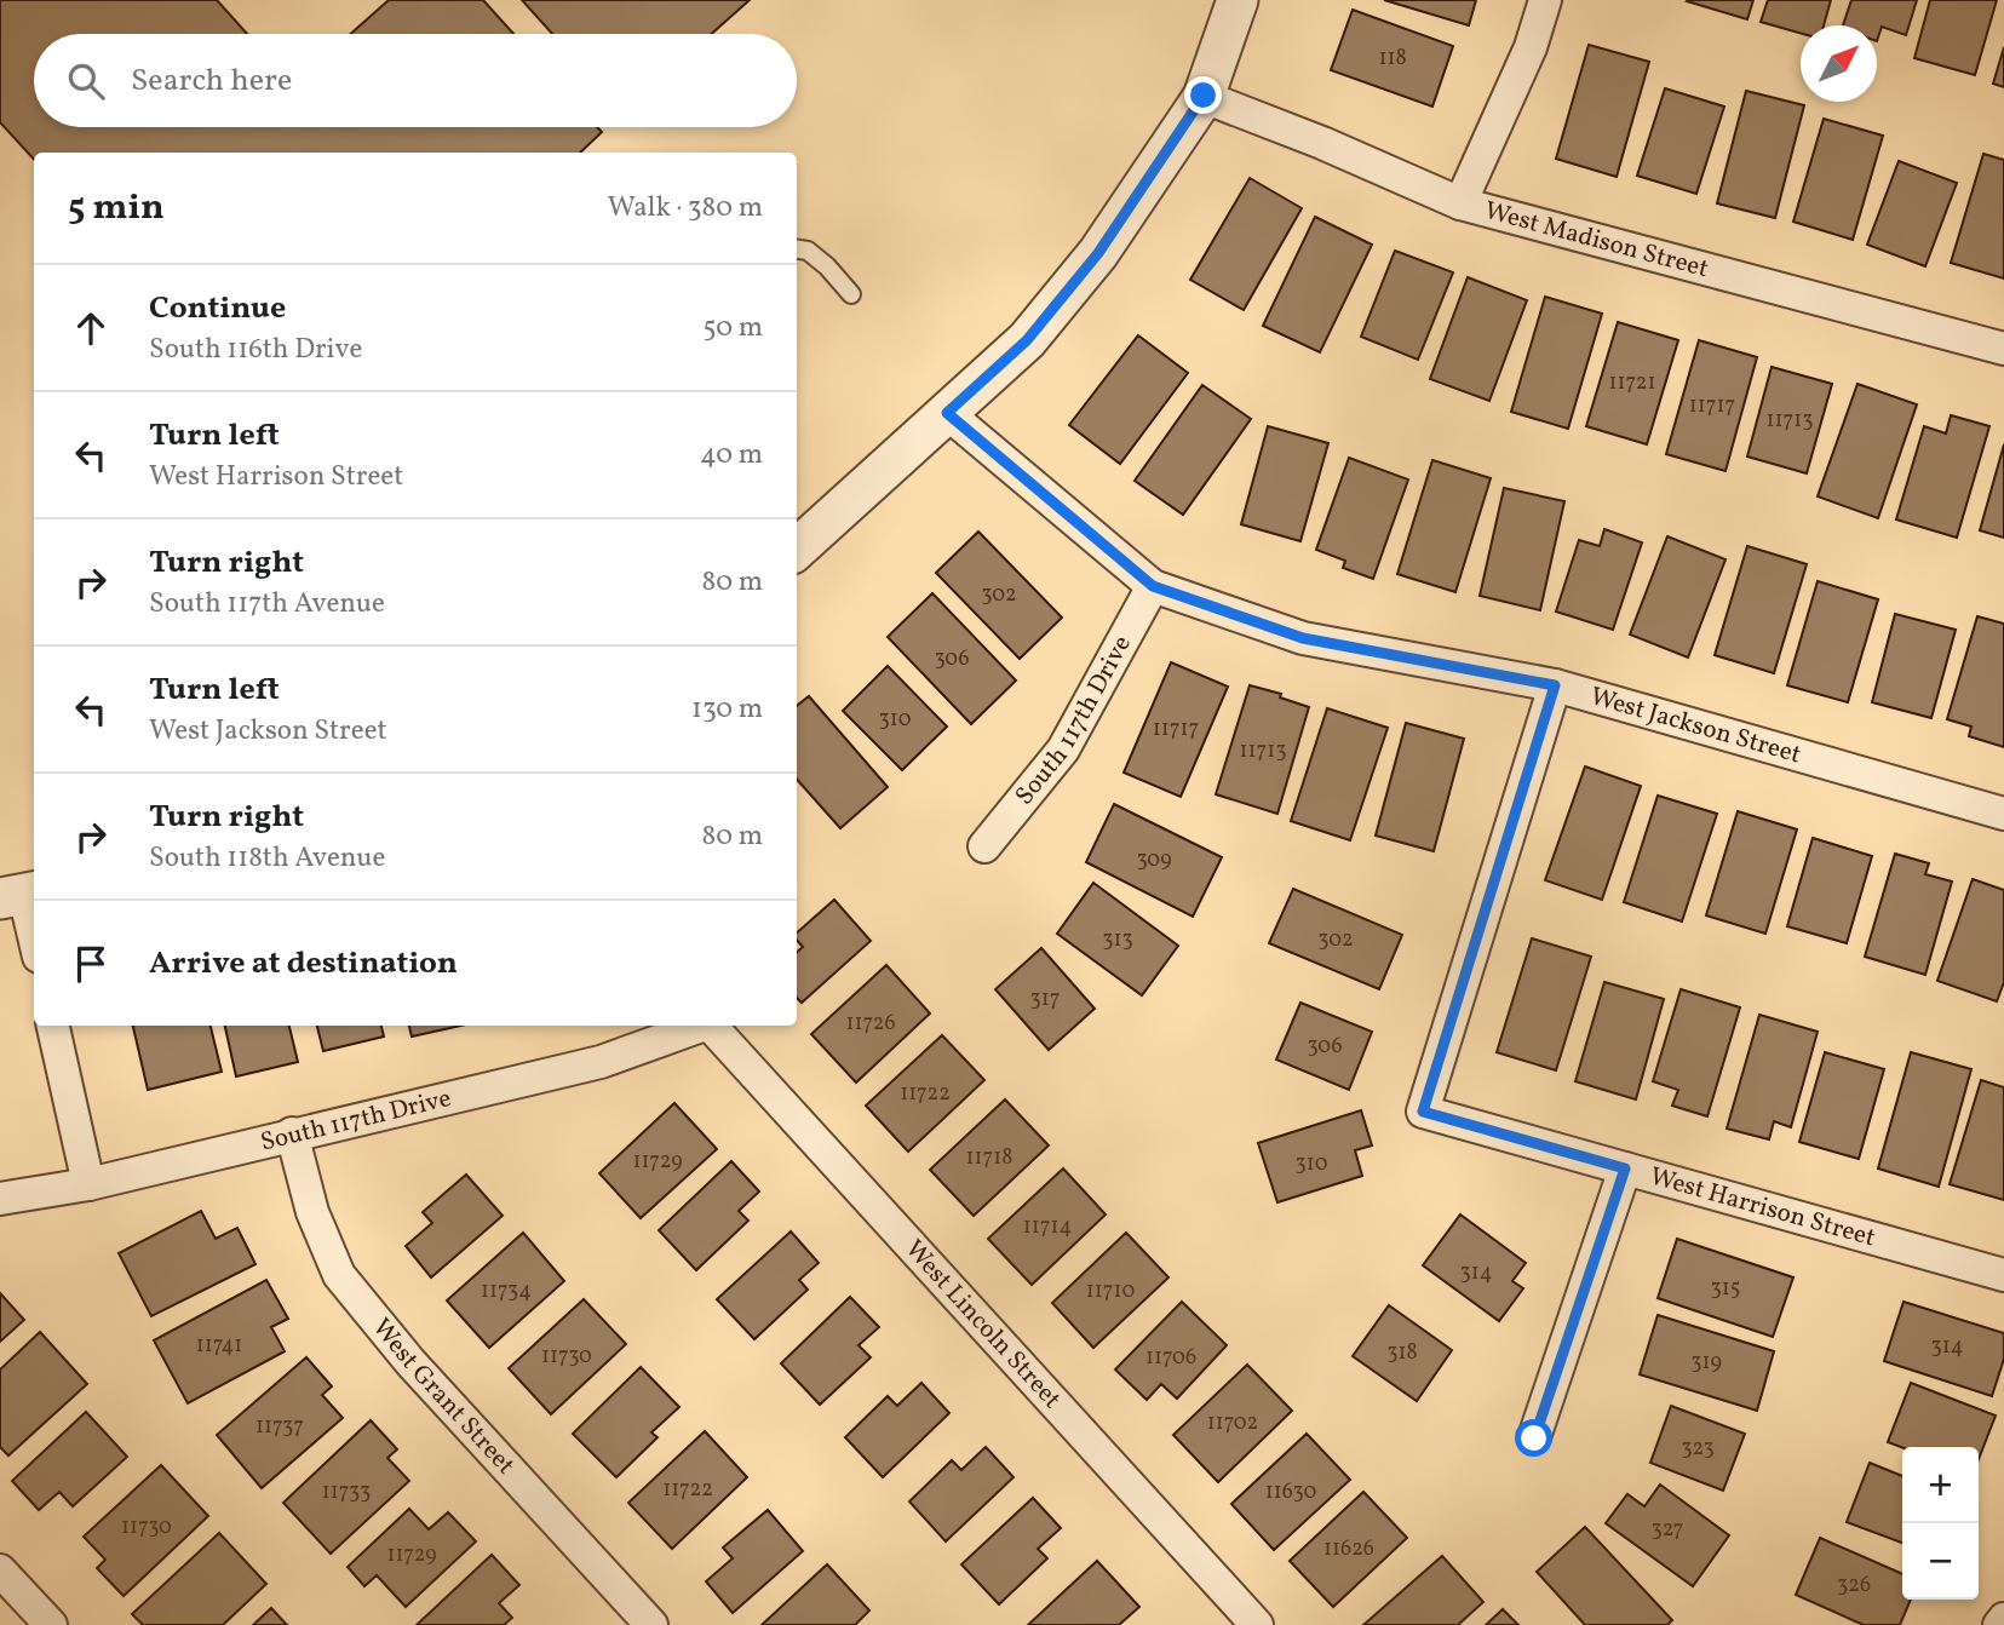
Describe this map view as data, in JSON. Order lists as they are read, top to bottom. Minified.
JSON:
{"streets":{"street":["West Madison Street","South 117th Drive","West Jackson Street","West Harrison Street","West Lincoln Street","West Grant Street"]},"crossings":[["South 117th Drive","West Jackson Street"],["South 117th Drive","West Grant Street"],["West Jackson Street","West Harrison Street"]],"house_numbers":["118","11721","11717","11713","302","306","310","11717","11713","309","313","302","317","11726","306","11722","11718","11729","310","11714","314","315","11734","11710","11741","314","318","11730","11706","319","11702","11737","323","11722","11733","11630","11730","327","11626","11729","326"],"north":"top right","page":{"search":"Search here","heading":["5 min","Walk · 380 m"],"list":[["Continue","South 116th Drive","50 m"],["Turn left","West Harrison Street","40 m"],["Turn right","South 117th Avenue","80 m"],["Turn left","West Jackson Street","130 m"],["Turn right","South 118th Avenue","80 m"],"Arrive at destination"],"map_buttons":["+","−"]}}
